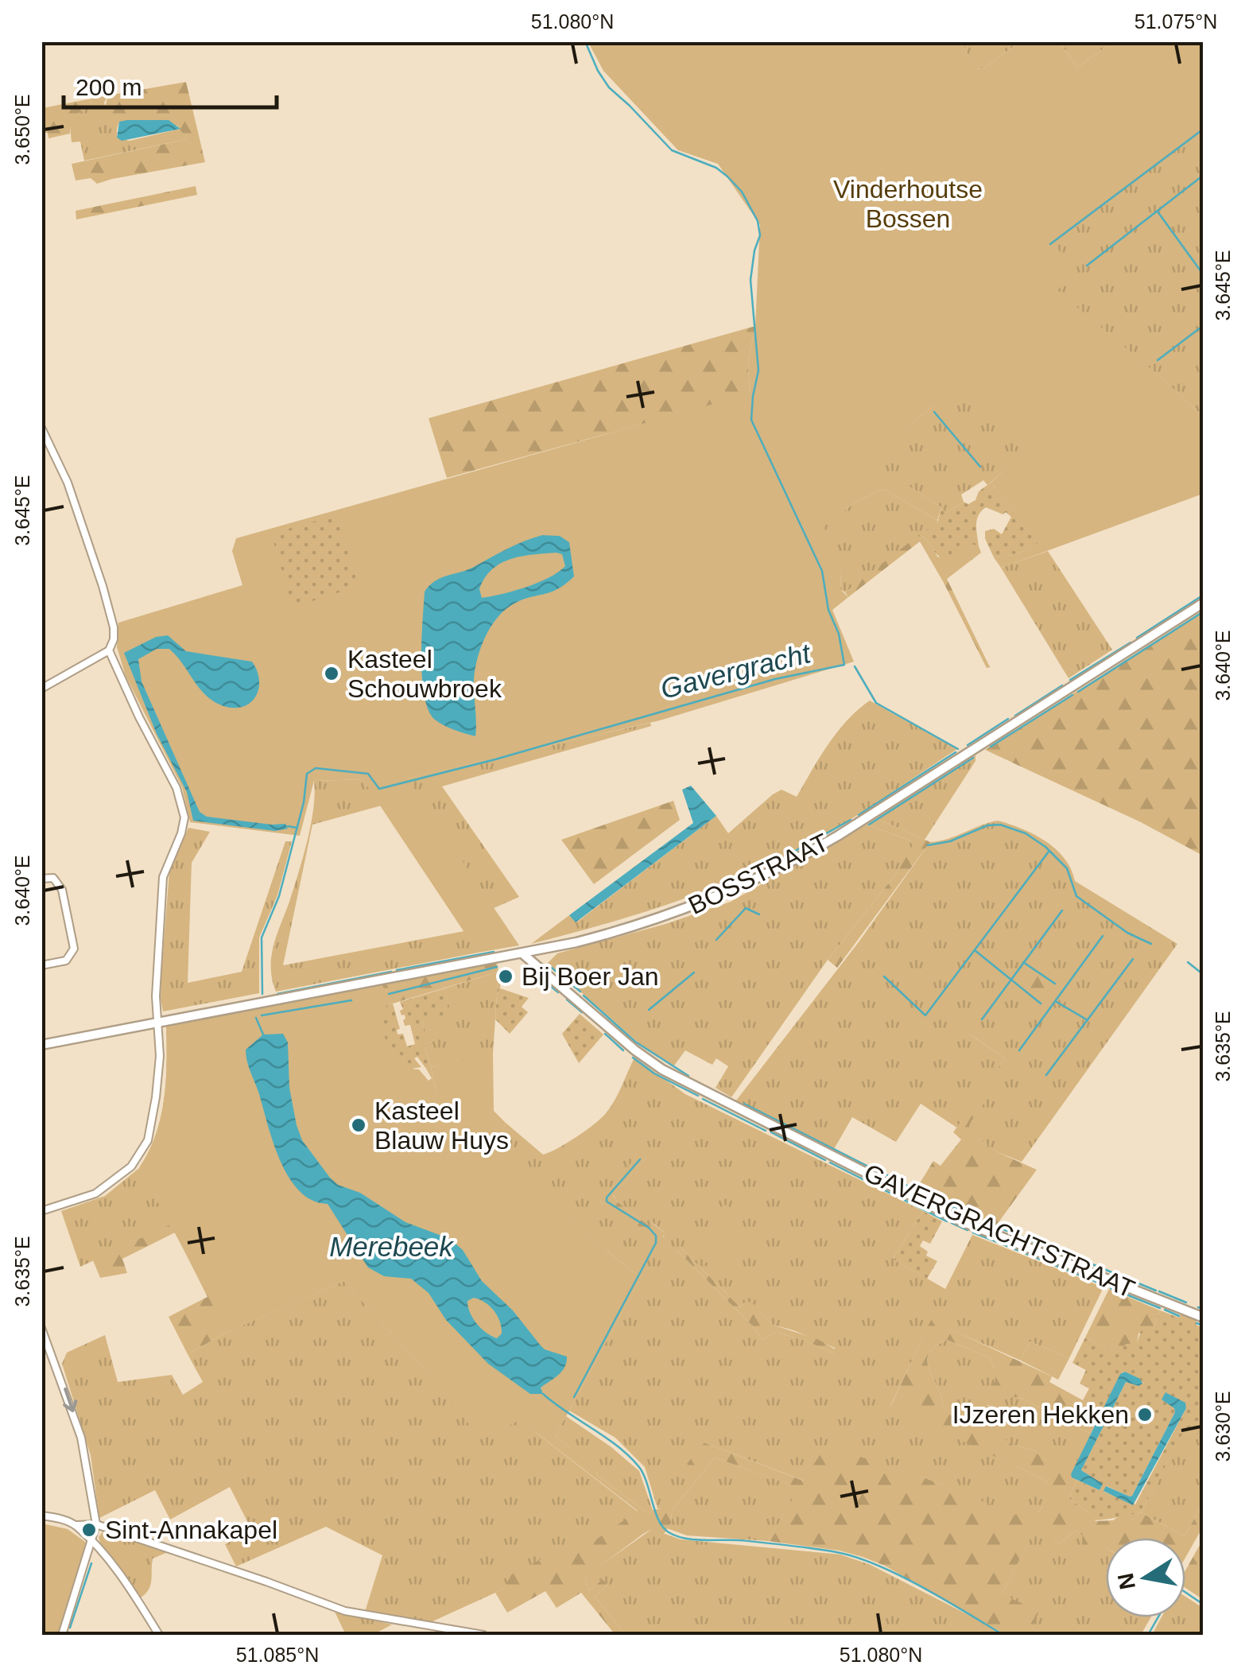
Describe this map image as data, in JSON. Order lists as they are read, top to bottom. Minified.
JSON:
{"streets":{"street":["BOSSTRAAT","GAVERGRACHTSTRAAT"]},"crossings":[["BOSSTRAAT","GAVERGRACHTSTRAAT"]],"water":["Gavergracht","Merebeek"],"parks":["Vinderhoutse Bossen"],"places":["Kasteel Schouwbroek","Bij Boer Jan","Kasteel Blauw Huys","IJzeren Hekken","Sint-Annakapel"],"scale_bar":"200 m","north":"left","coordinates":["51.080°N","51.075°N","3.650°E","3.645°E","3.640°E","3.635°E","3.630°E","51.085°N"]}
